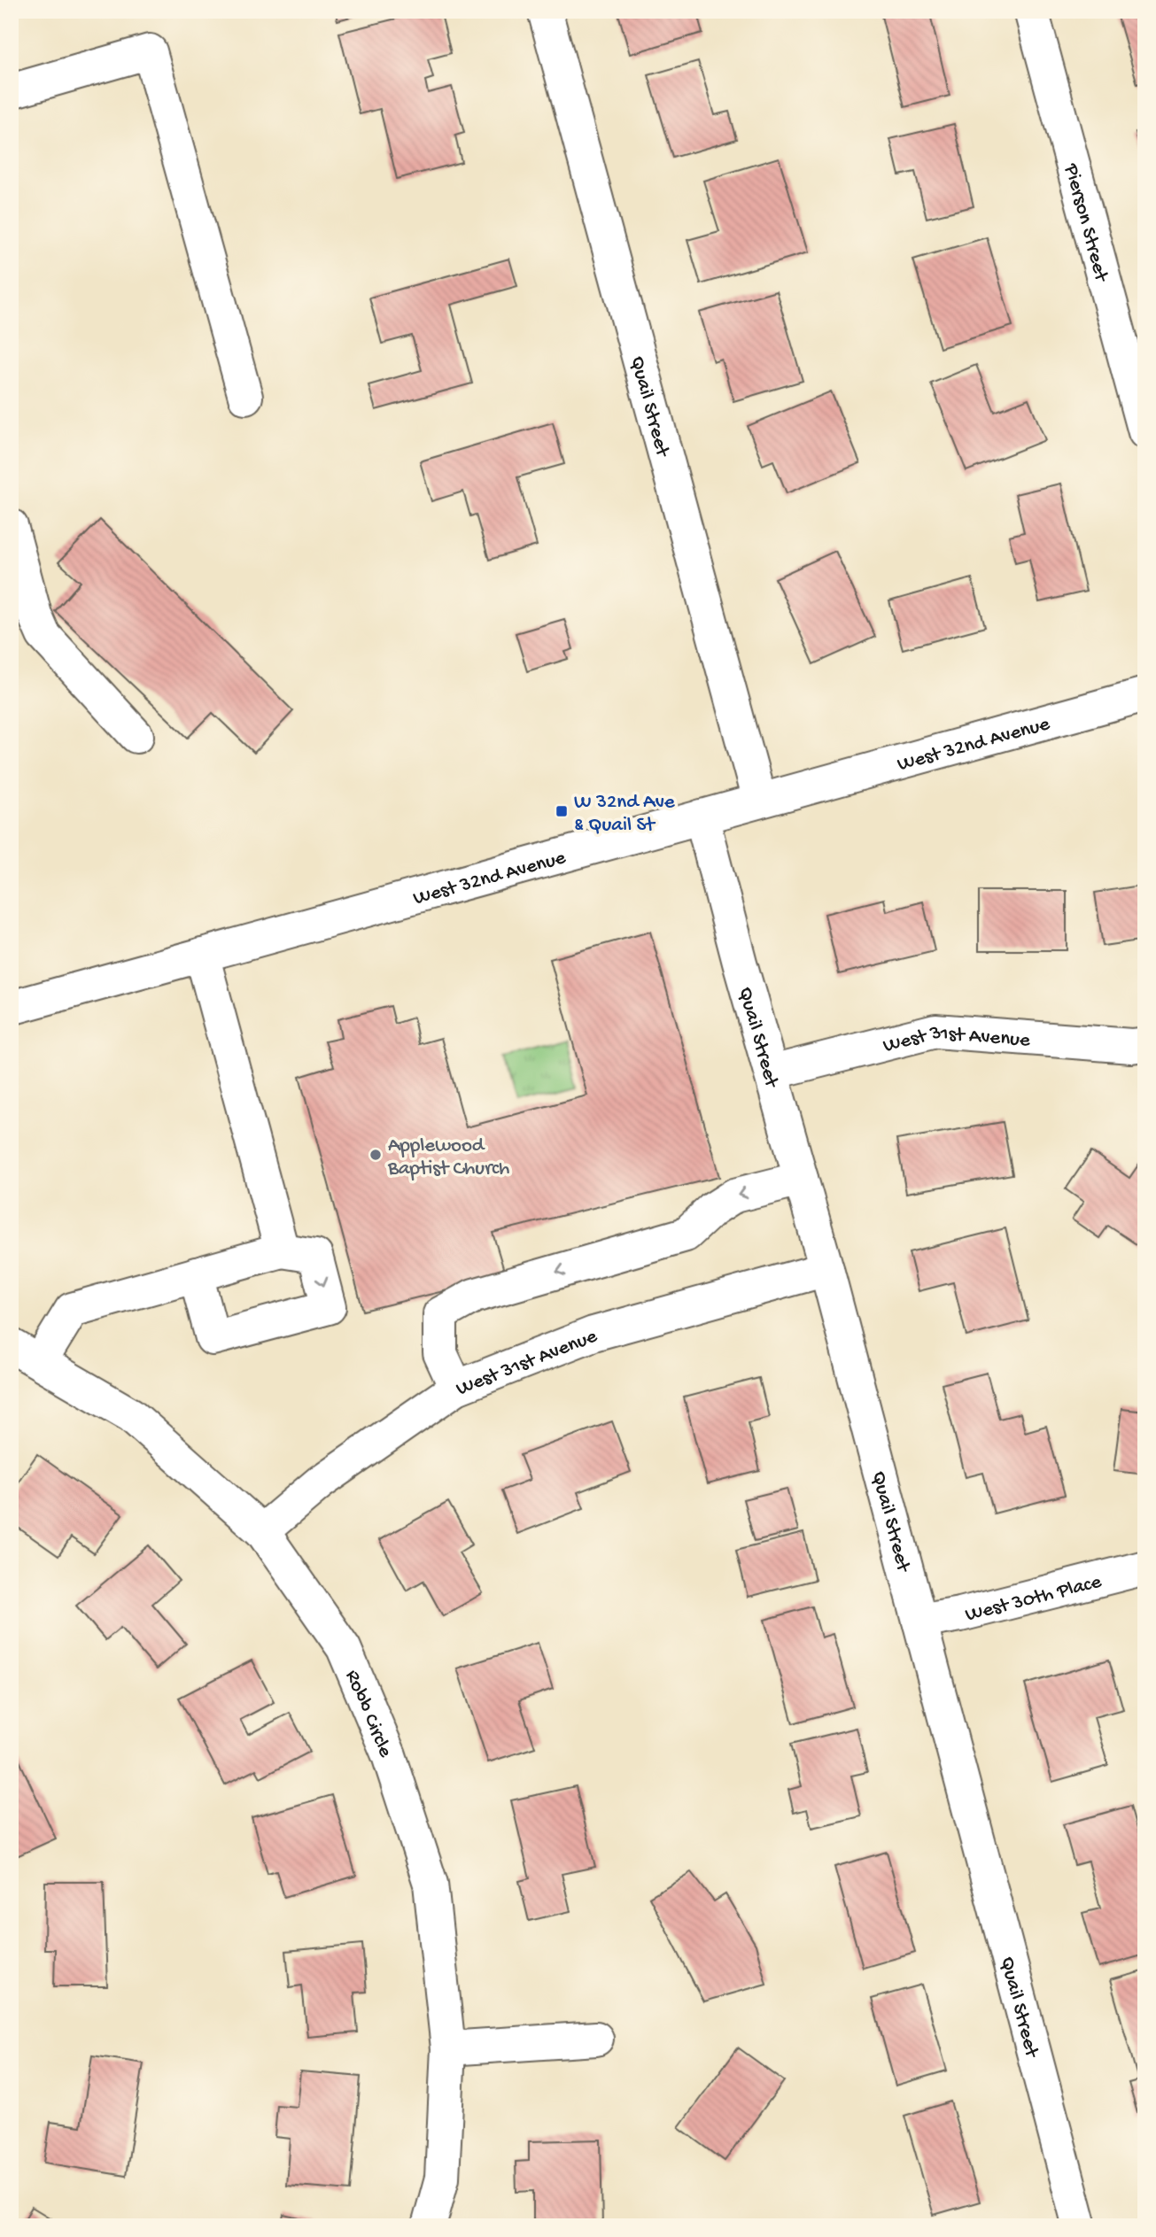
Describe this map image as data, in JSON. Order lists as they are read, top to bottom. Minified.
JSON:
{"streets":{"street":["Pierson Street","Quail Street","West 32nd Avenue","West 31st Avenue","West 30th Place","Robb Circle"]},"crossings":[["Quail Street","West 32nd Avenue"],["Quail Street","West 31st Avenue"],["Quail Street","West 30th Place"],["West 31st Avenue","Robb Circle"]],"places":{"transit":["W 32nd Ave & Quail St"],"other":["Applewood Baptist Church"]}}
